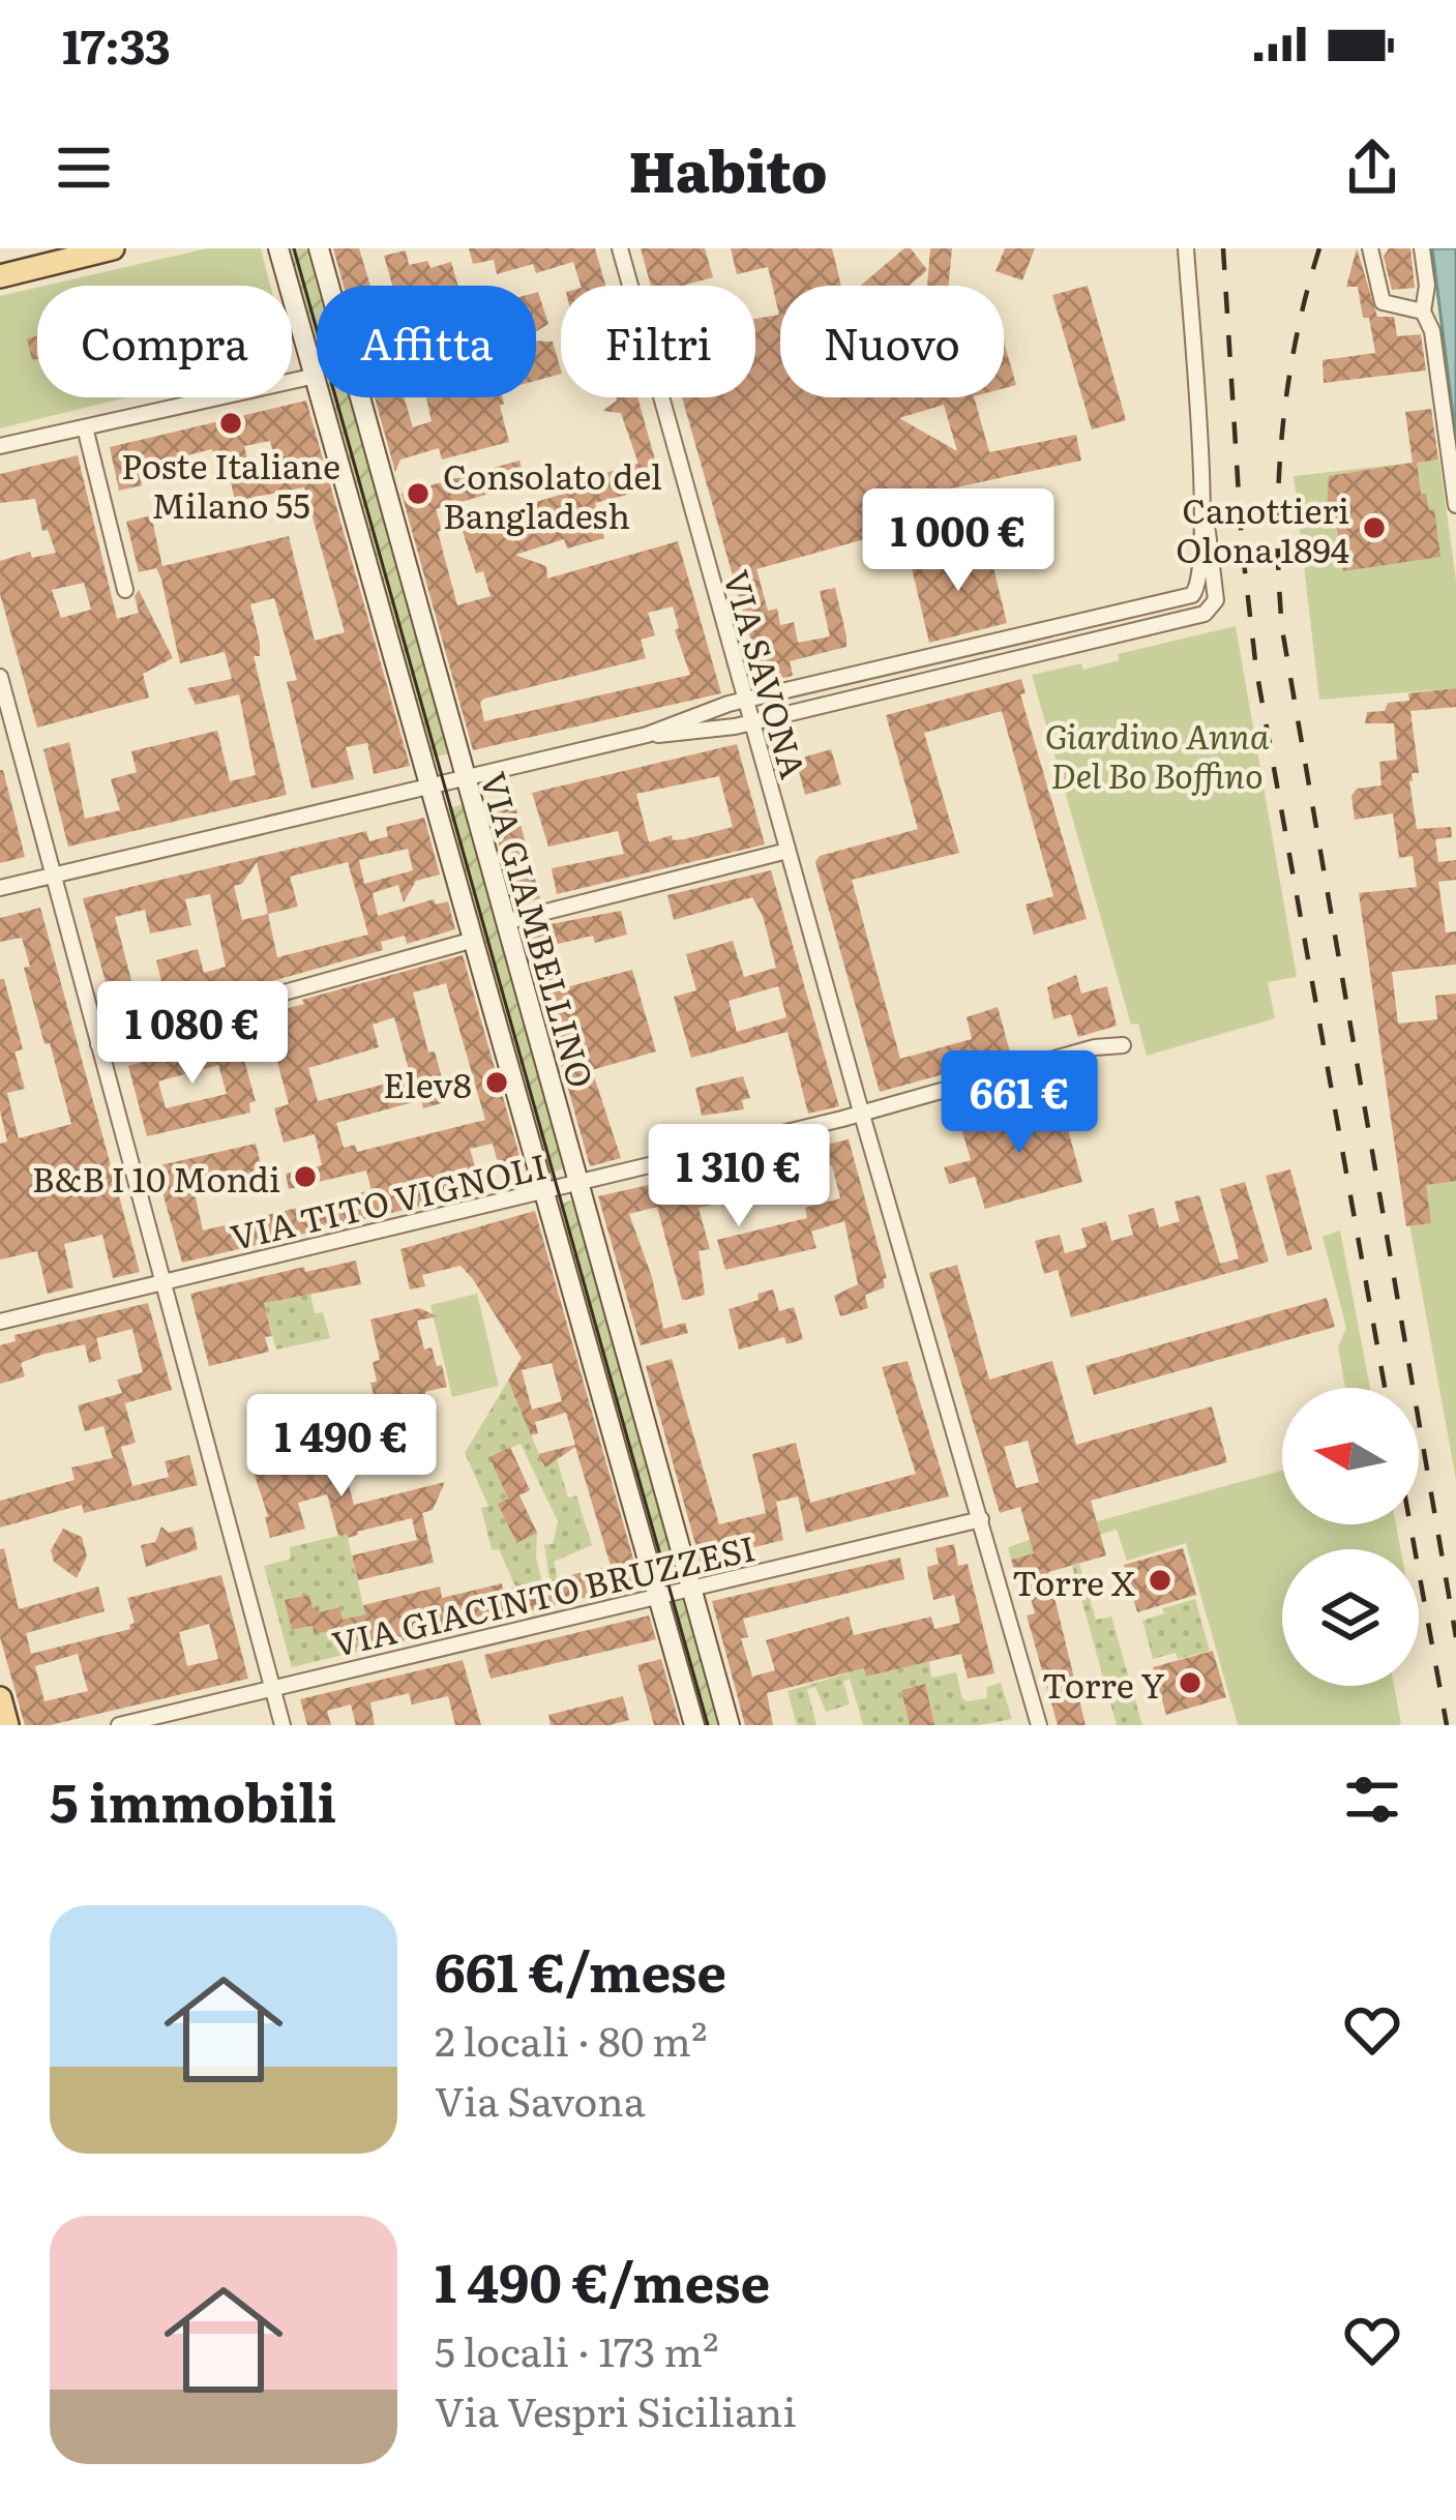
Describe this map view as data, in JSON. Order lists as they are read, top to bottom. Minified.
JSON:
{"streets":{"street":["VIA SAVONA","VIA GIAMBELLINO","VIA TITO VIGNOLI","VIA GIACINTO BRUZZESI"]},"crossings":[["VIA SAVONA","VIA TITO VIGNOLI"],["VIA SAVONA","VIA GIACINTO BRUZZESI"],["VIA GIAMBELLINO","VIA TITO VIGNOLI"],["VIA GIAMBELLINO","VIA GIACINTO BRUZZESI"]],"parks":["Giardino Anna Del Bo Boffino"],"places":["Poste Italiane Milano 55","Consolato del Bangladesh","Canottieri Olona 1894","Elev8","B&B I 10 Mondi","Torre X","Torre Y"],"north":"left","page":{"status":"17:33","header":"Habito","chip":["Compra","Affitta","Filtri","Nuovo"],"price":["1 000 €","1 080 €","661 €","1 310 €","1 490 €"],"heading":"5 immobili","list":[{"name":"661 €/mese","note":"2 locali · 80 m² · Via Savona"},{"name":"1 490 €/mese","note":"5 locali · 173 m² · Via Vespri Siciliani"}]}}
